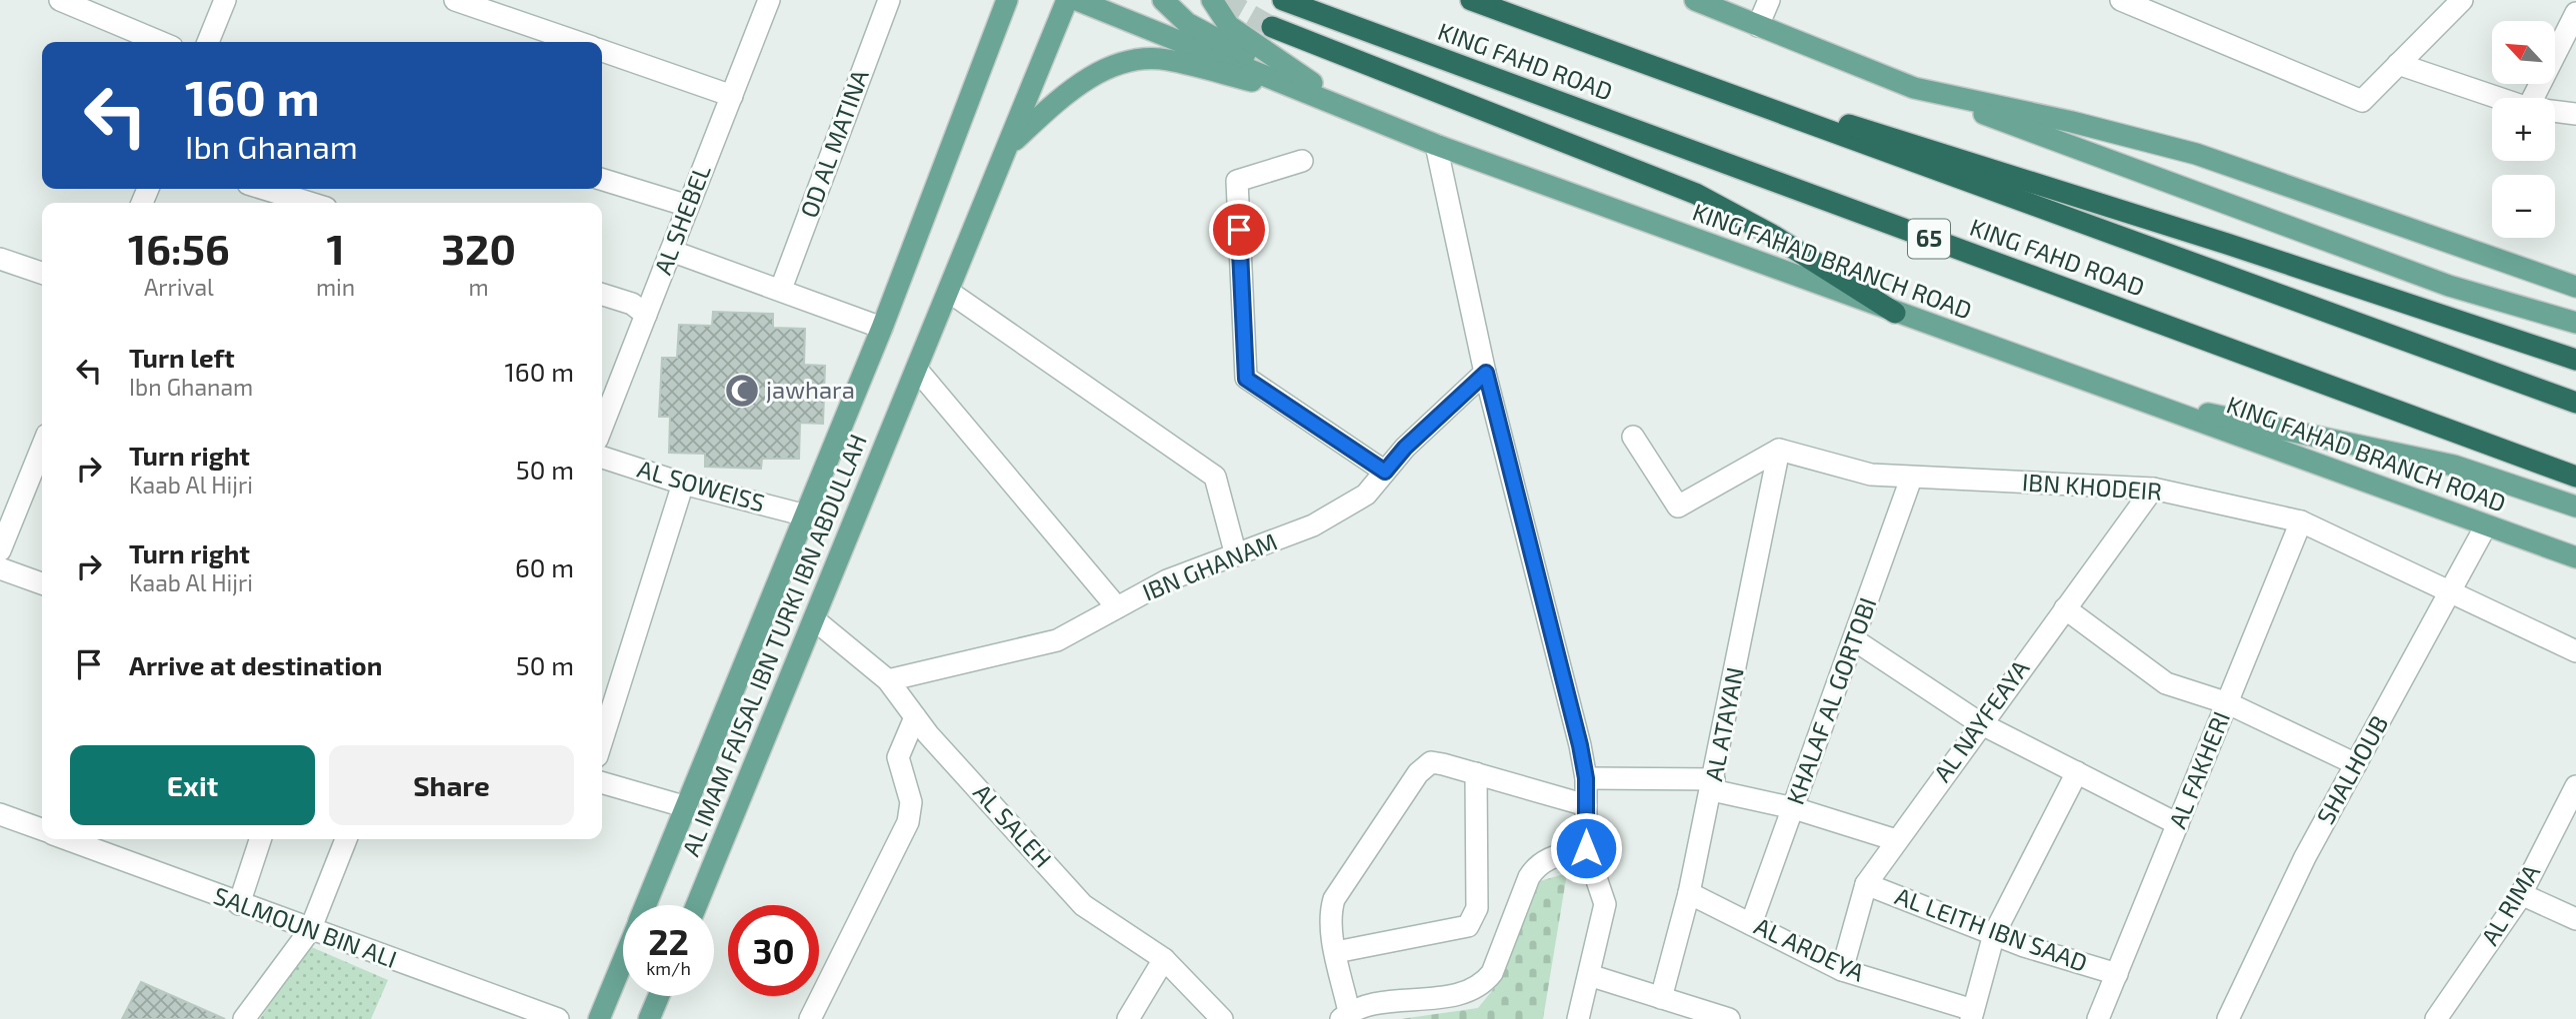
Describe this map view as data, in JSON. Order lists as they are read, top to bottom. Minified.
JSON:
{"streets":{"highway":["KING FAHD ROAD","65"],"main road":["KING FAHAD BRANCH ROAD","AL IMAM FAISAL IBN TURKI IBN ABDULLAH"],"street":["OD AL MATINA","AL SHEBEL","AL SOWEISS","IBN KHODEIR","IBN GHANAM","KHALAF AL GORTOBI","AL NAYFEAYA","AL ATAYAN","AL FAKHERI","SHALHOUB","AL SALEH","AL RIMA","SALMOUN BIN ALI","AL LEITH IBN SAAD","AL ARDEYA"]},"crossings":[["KING FAHAD BRANCH ROAD","SHALHOUB"],["AL SOWEISS","AL IMAM FAISAL IBN TURKI IBN ABDULLAH"],["IBN KHODEIR","KHALAF AL GORTOBI"],["IBN KHODEIR","AL NAYFEAYA"],["IBN KHODEIR","AL ATAYAN"],["IBN KHODEIR","AL FAKHERI"],["IBN KHODEIR","SHALHOUB"],["IBN GHANAM","AL SALEH"],["AL IMAM FAISAL IBN TURKI IBN ABDULLAH","AL SALEH"],["KHALAF AL GORTOBI","AL ARDEYA"],["AL NAYFEAYA","AL LEITH IBN SAAD"],["AL NAYFEAYA","AL ARDEYA"],["AL ATAYAN","AL ARDEYA"],["AL FAKHERI","AL LEITH IBN SAAD"]],"places":{"mosque":["jawhara"]},"north":"top left","page":{"map_buttons":["+","−"],"turn":["160 m","Ibn Ghanam"],"eta":["16:56","Arrival","1","min","320","m"],"list":[{"name":"Turn left","note":"Ibn Ghanam","value":"160 m"},{"name":"Turn right","note":"Kaab Al Hijri","value":"50 m"},{"name":"Turn right","note":"Kaab Al Hijri","value":"60 m"},{"name":"Arrive at destination","value":"50 m"}],"buttons":["Exit","Share"],"speed":"22 km/h","limit":"30"}}
